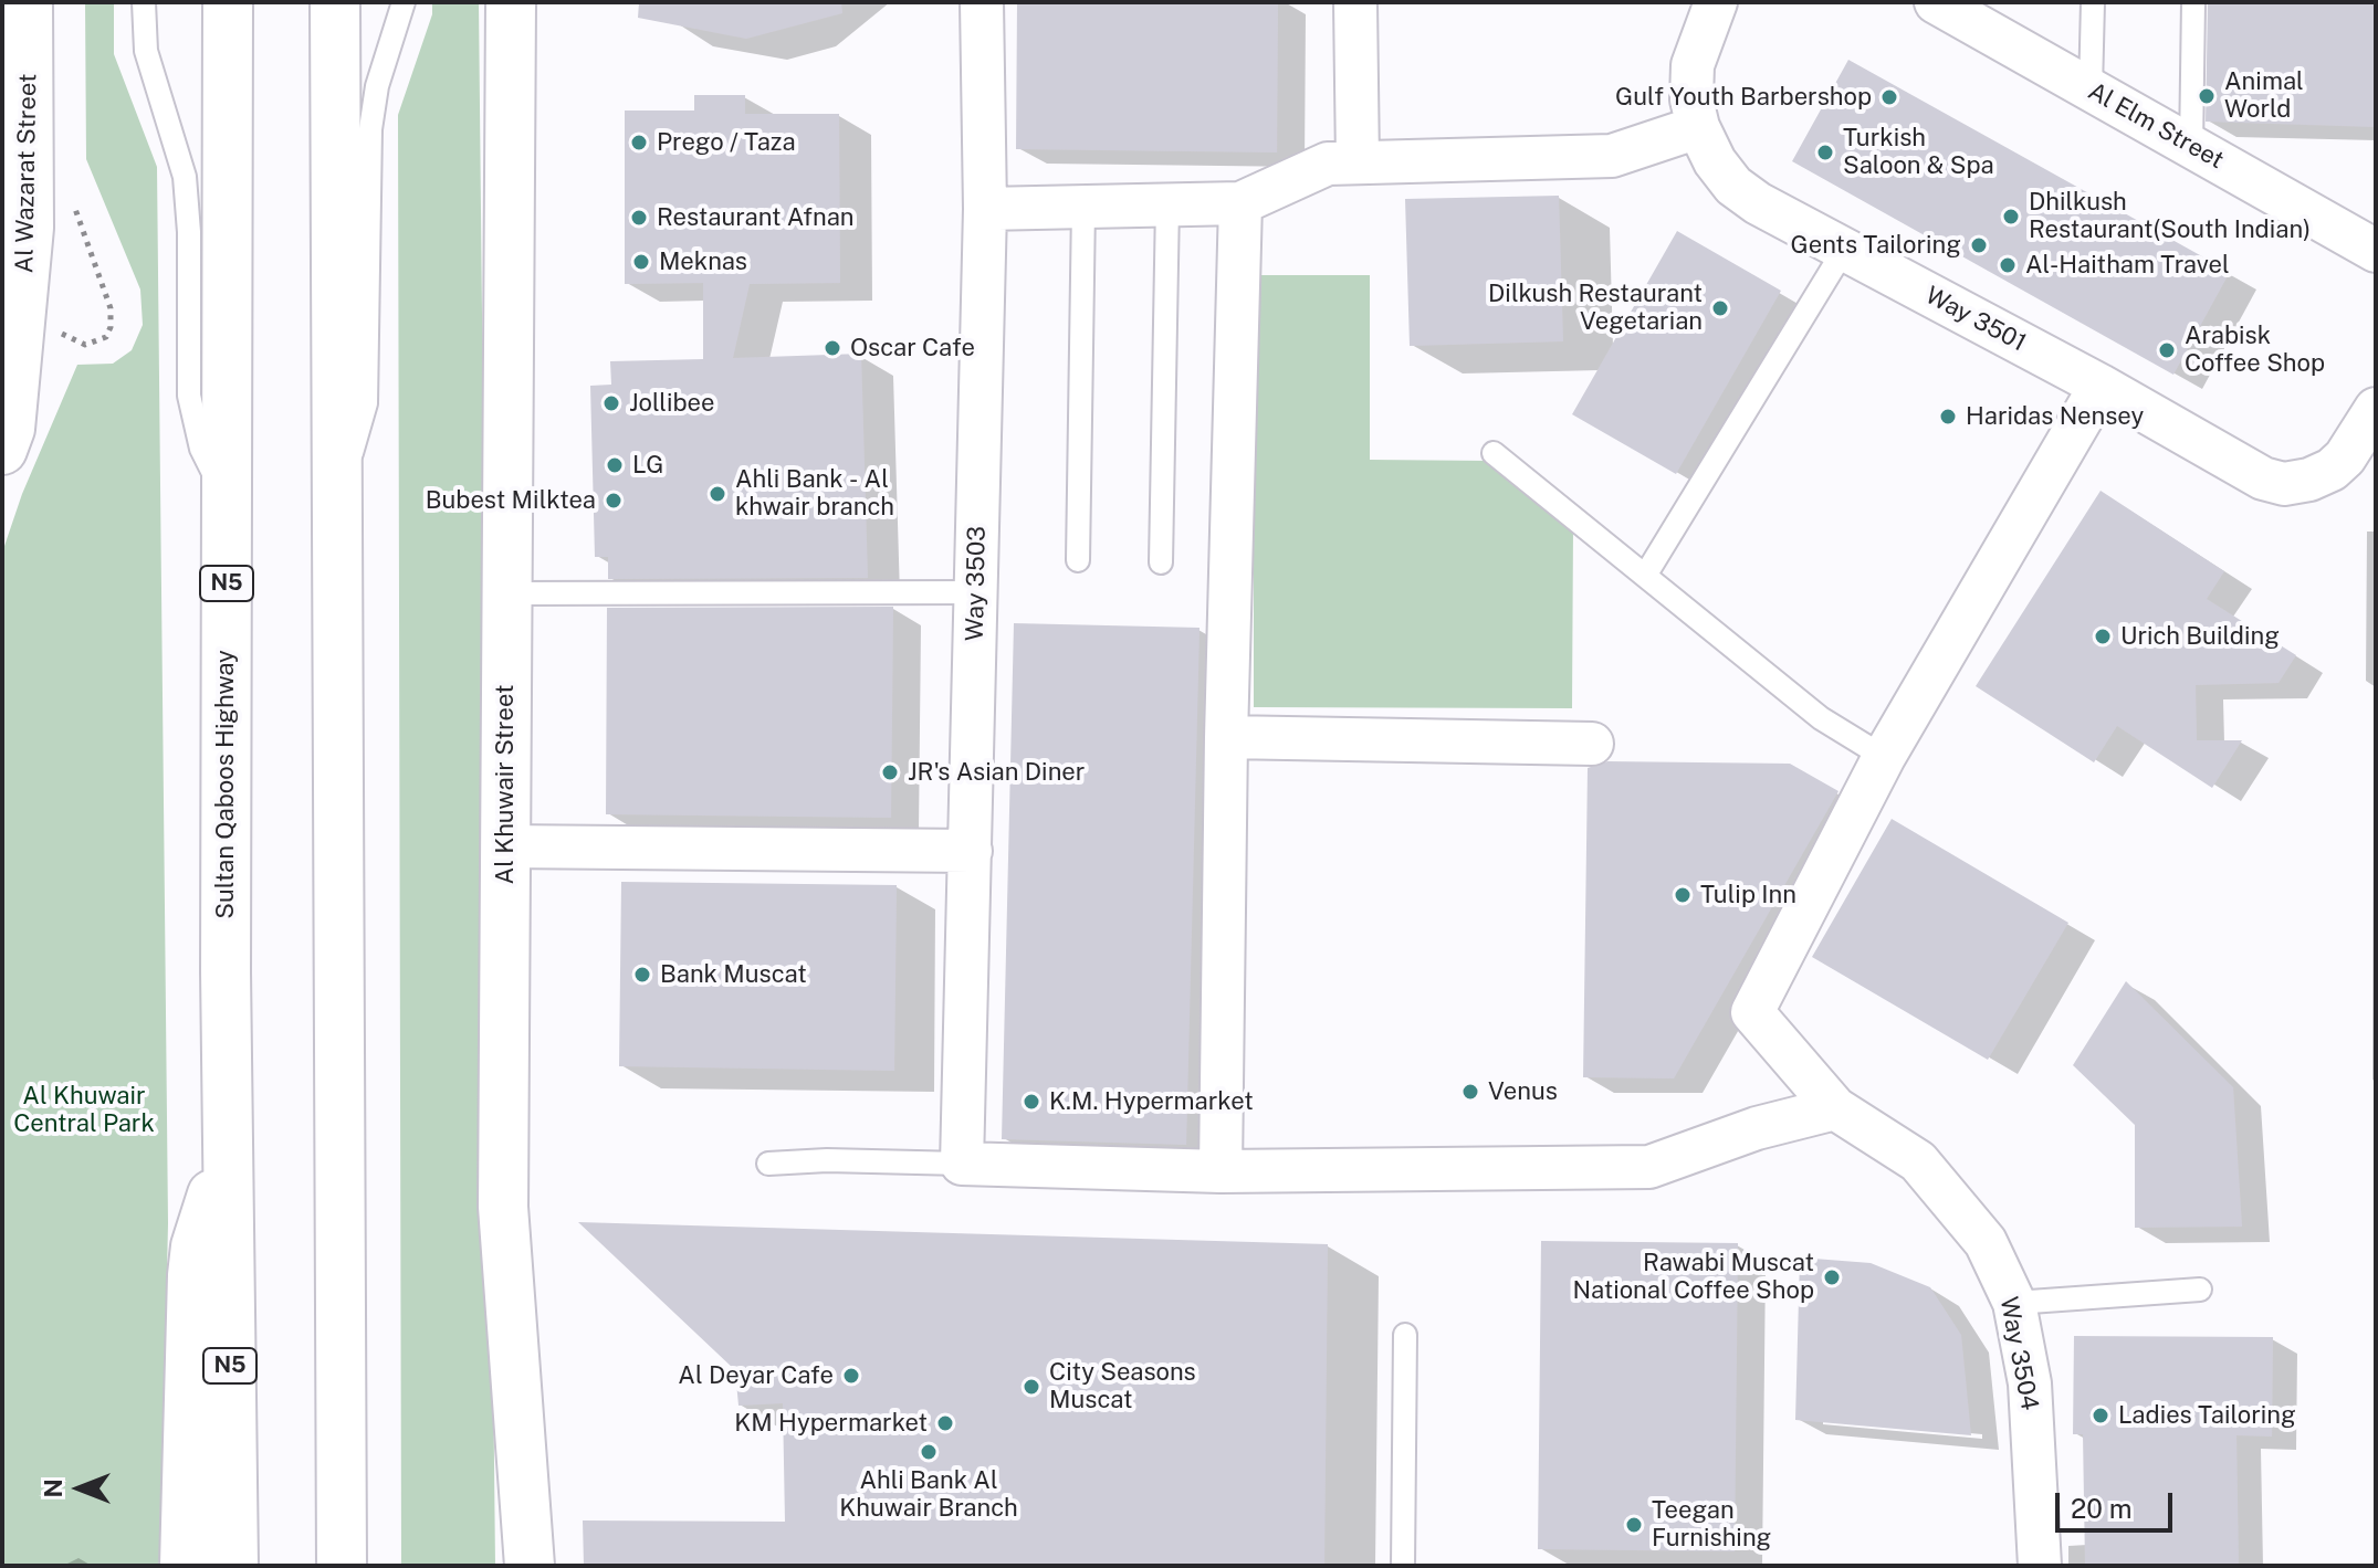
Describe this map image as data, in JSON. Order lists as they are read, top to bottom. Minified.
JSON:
{"streets":{"main road":["Al Wazarat Street","N5","Sultan Qaboos Highway","Al Khuwair Street"],"street":["Al Elm Street","Way 3501","Way 3503","Way 3504"]},"parks":["Al Khuwair Central Park"],"places":["Animal World","Gulf Youth Barbershop","Prego / Taza","Turkish Saloon & Spa","Dhilkush Restaurant(South Indian)","Restaurant Afnan","Gents Tailoring","Meknas","Al-Haitham Travel","Dilkush Restaurant Vegetarian","Oscar Cafe","Arabisk Coffee Shop","Jollibee","Haridas Nensey","LG","Ahli Bank - Al khwair branch","Bubest Milktea","Urich Building","JR's Asian Diner","Tulip Inn","Bank Muscat","Venus","K.M. Hypermarket","Rawabi Muscat National Coffee Shop","Al Deyar Cafe","City Seasons Muscat","Ladies Tailoring","KM Hypermarket","Ahli Bank Al Khuwair Branch","Teegan Furnishing"],"scale_bar":"20 m","north":"left"}
